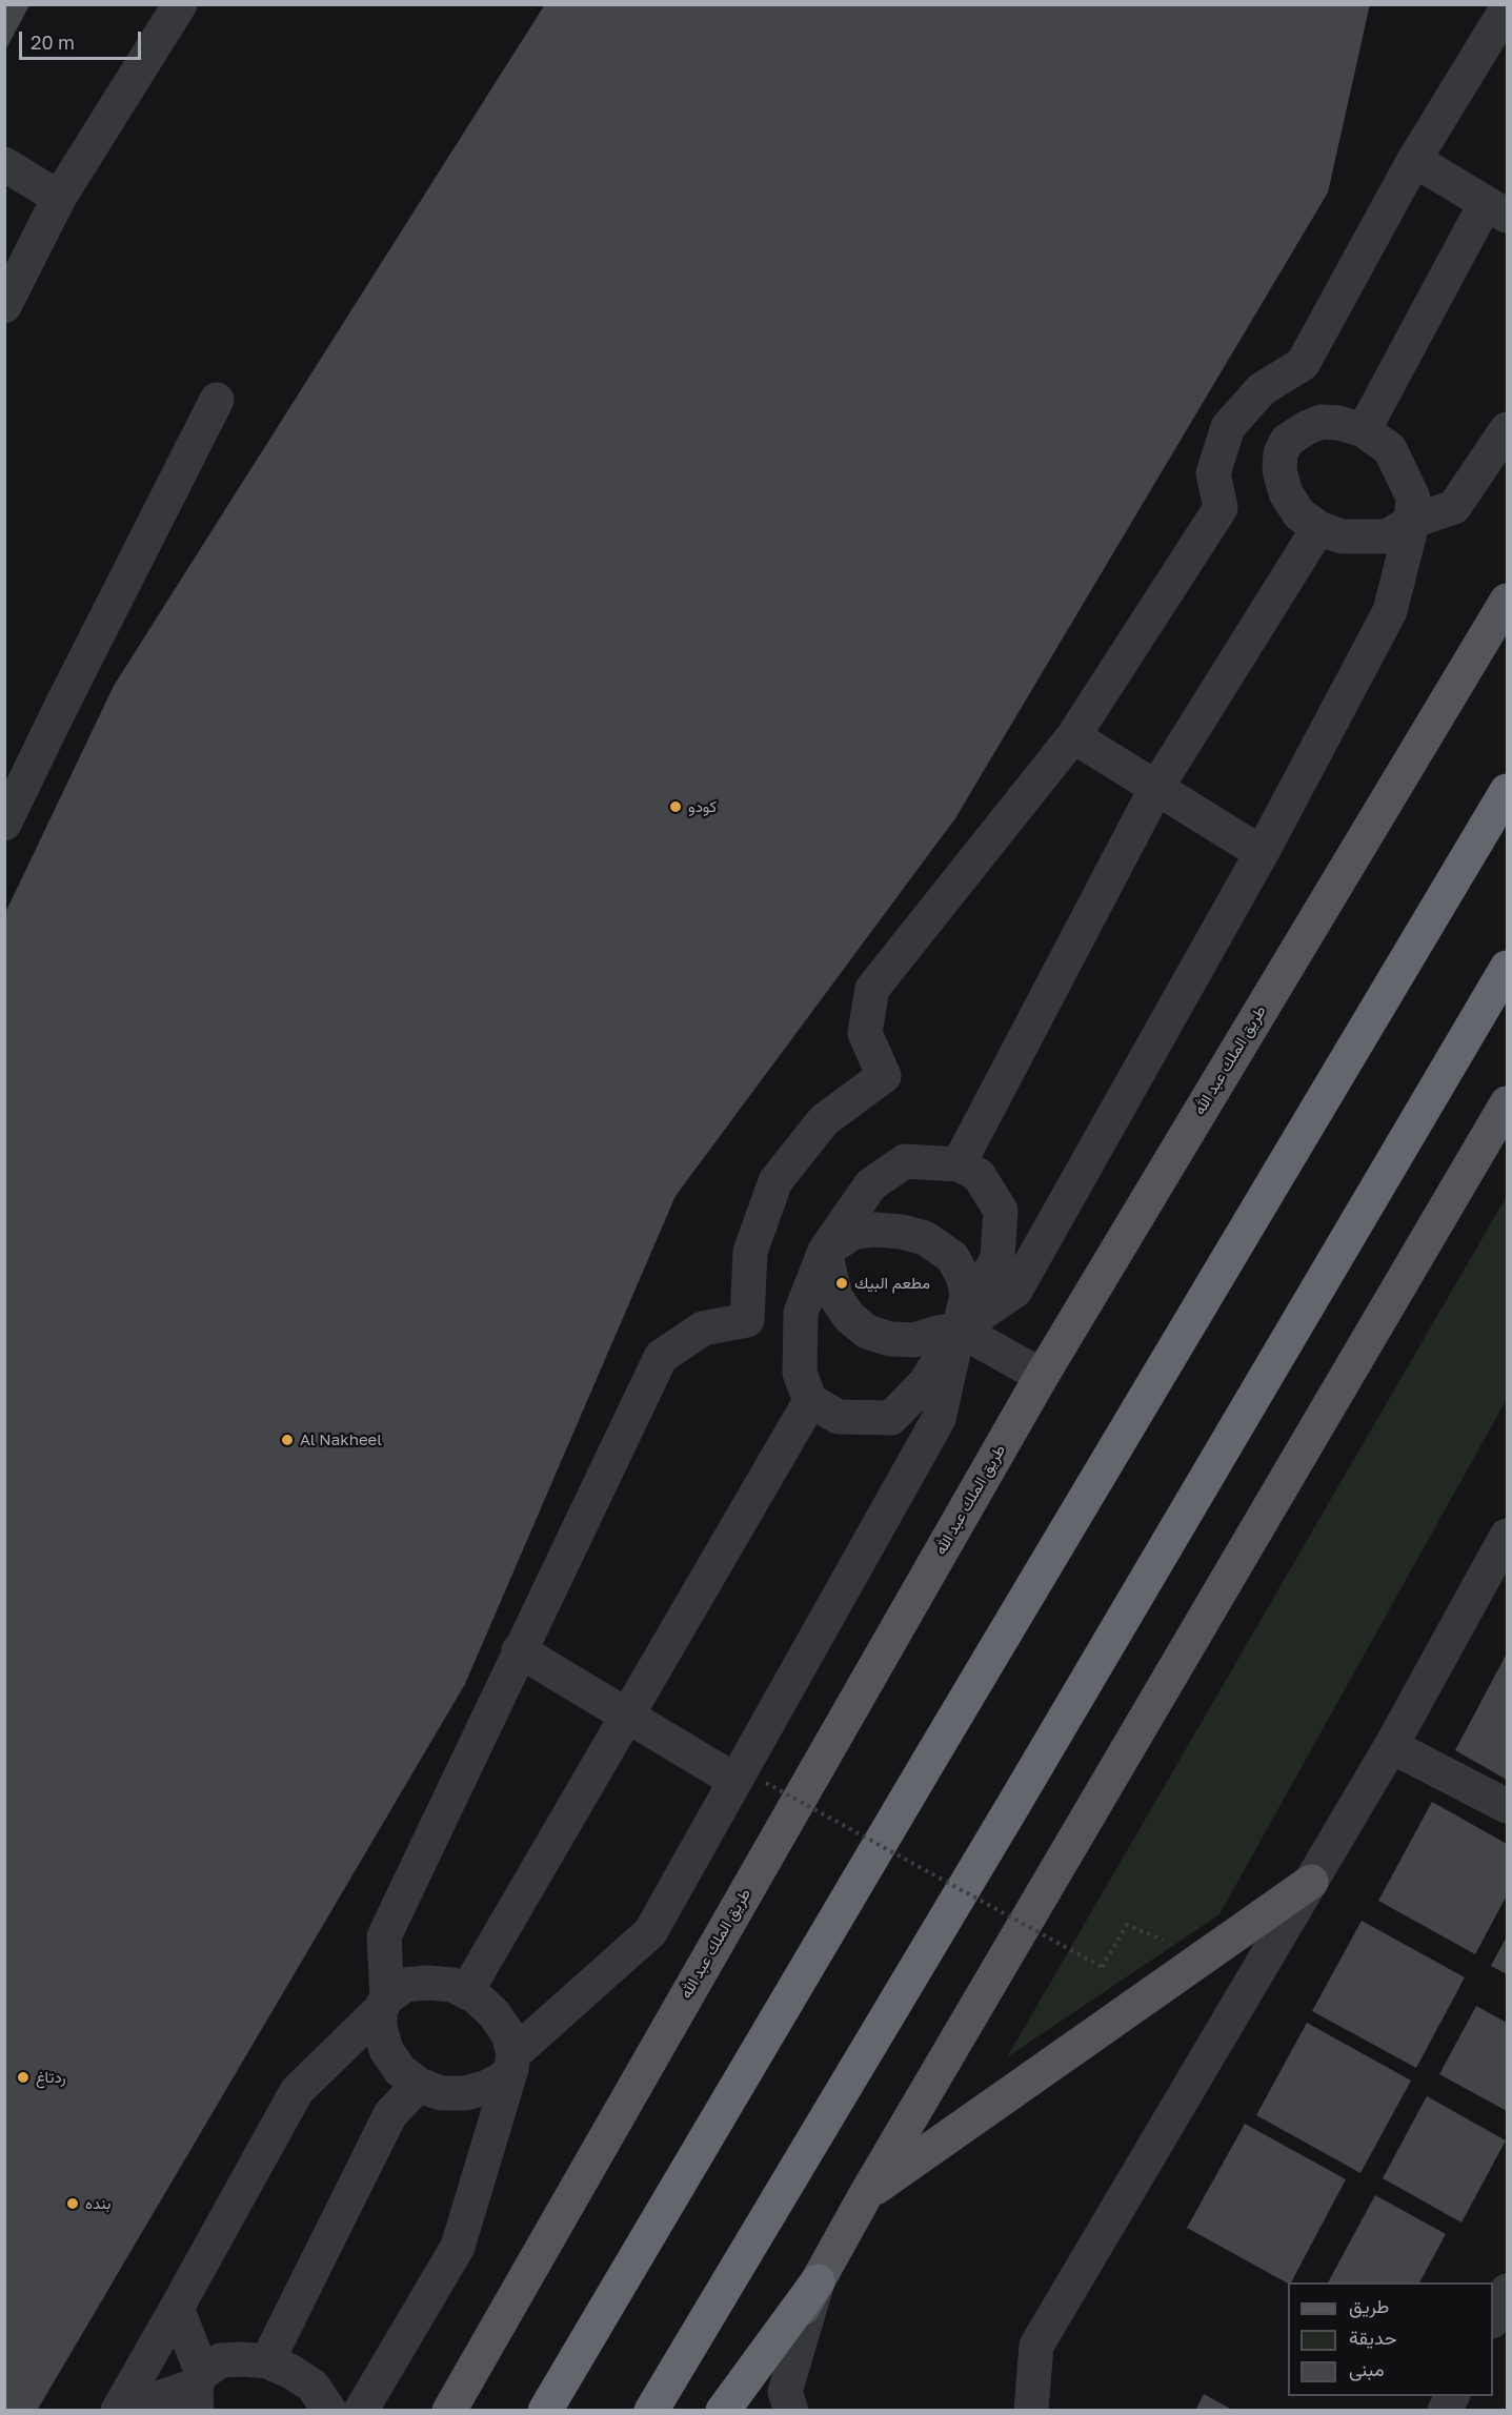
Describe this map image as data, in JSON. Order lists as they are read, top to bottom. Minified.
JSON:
{"streets":{"main road":["طريق الملك عبد الله"]},"places":["كودو","مطعم البيك","Al Nakheel","ردتاغ","بنده"],"legend":["طريق","حديقة","مبنى"],"scale_bar":"20 m"}
